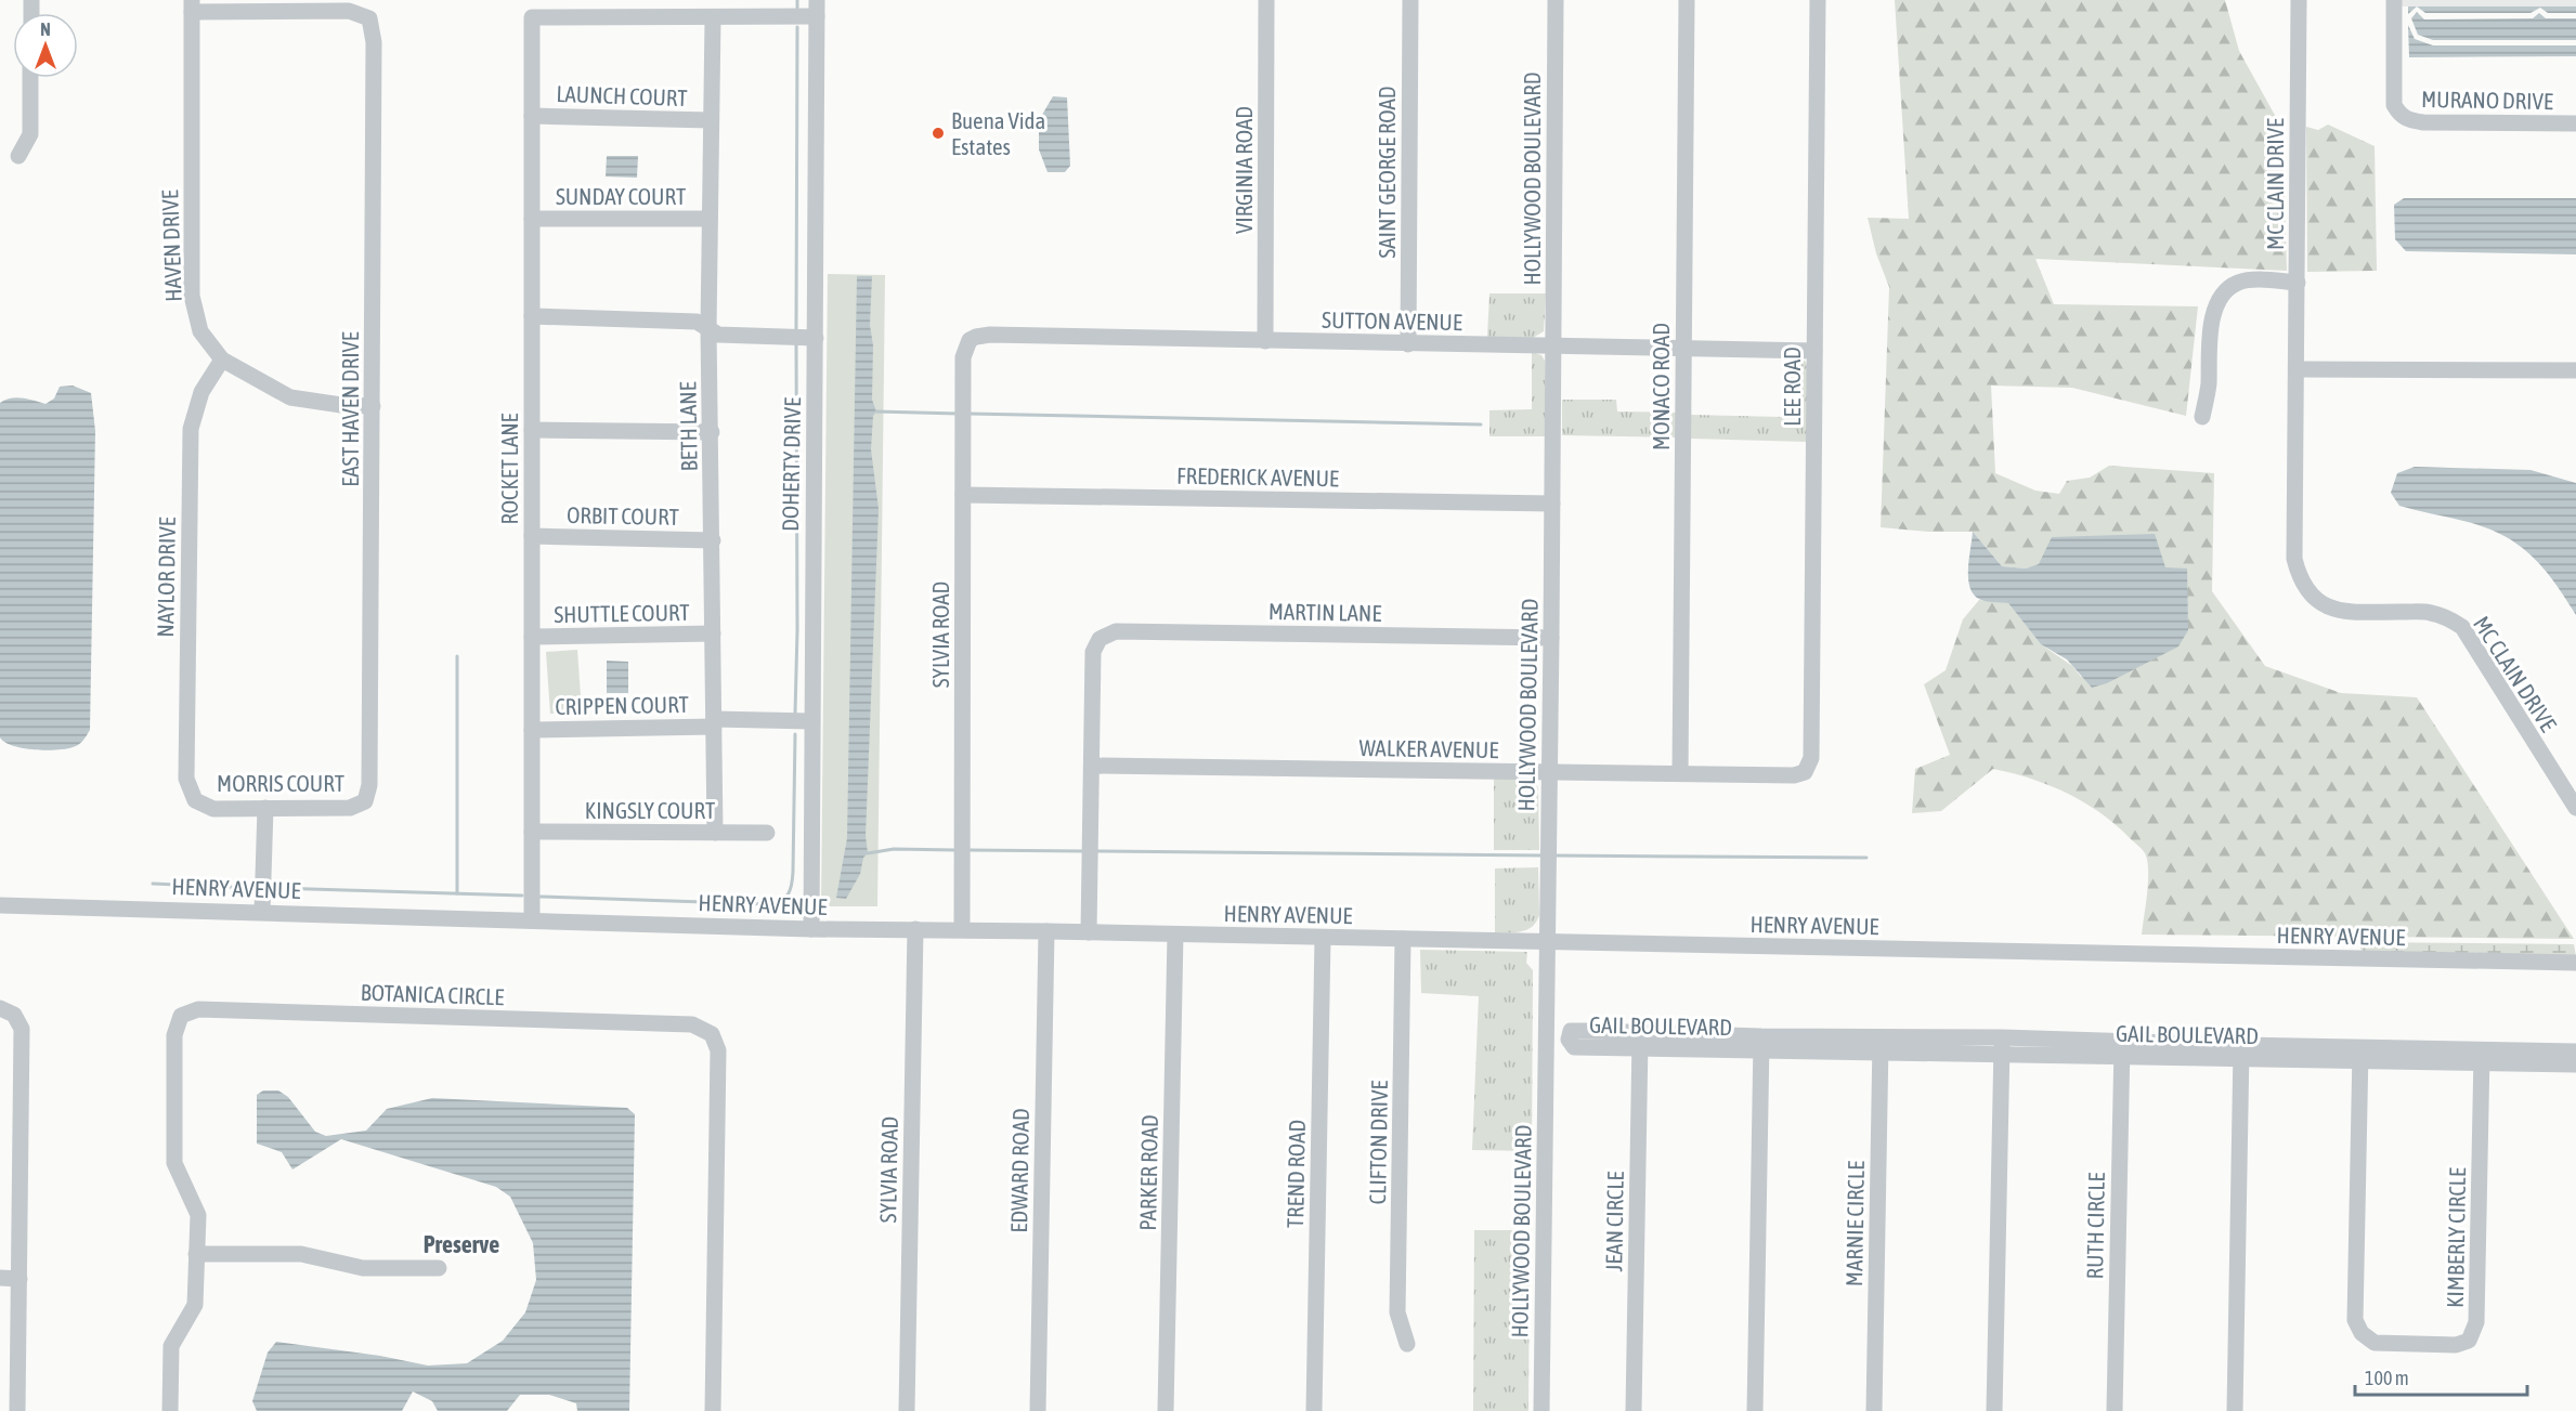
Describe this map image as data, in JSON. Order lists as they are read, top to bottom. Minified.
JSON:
{"streets":{"street":["LAUNCH COURT","MURANO DRIVE","VIRGINIA ROAD","SAINT GEORGE ROAD","HOLLYWOOD BOULEVARD","MC CLAIN DRIVE","SUNDAY COURT","HAVEN DRIVE","SUTTON AVENUE","MONACO ROAD","LEE ROAD","EAST HAVEN DRIVE","BETH LANE","DOHERTY DRIVE","ROCKET LANE","FREDERICK AVENUE","ORBIT COURT","NAYLOR DRIVE","MARTIN LANE","SHUTTLE COURT","SYLVIA ROAD","CRIPPEN COURT","WALKER AVENUE","MORRIS COURT","KINGSLY COURT","HENRY AVENUE","BOTANICA CIRCLE","GAIL BOULEVARD","CLIFTON DRIVE","EDWARD ROAD","PARKER ROAD","TREND ROAD","JEAN CIRCLE","MARNIE CIRCLE","RUTH CIRCLE","KIMBERLY CIRCLE"]},"crossings":[["LAUNCH COURT","BETH LANE"],["LAUNCH COURT","ROCKET LANE"],["VIRGINIA ROAD","SUTTON AVENUE"],["SAINT GEORGE ROAD","SUTTON AVENUE"],["HOLLYWOOD BOULEVARD","SUTTON AVENUE"],["HOLLYWOOD BOULEVARD","FREDERICK AVENUE"],["HOLLYWOOD BOULEVARD","MARTIN LANE"],["HOLLYWOOD BOULEVARD","WALKER AVENUE"],["HOLLYWOOD BOULEVARD","HENRY AVENUE"],["SUNDAY COURT","BETH LANE"],["SUNDAY COURT","ROCKET LANE"],["HAVEN DRIVE","EAST HAVEN DRIVE"],["HAVEN DRIVE","NAYLOR DRIVE"],["SUTTON AVENUE","MONACO ROAD"],["SUTTON AVENUE","LEE ROAD"],["SUTTON AVENUE","SYLVIA ROAD"],["MONACO ROAD","WALKER AVENUE"],["LEE ROAD","WALKER AVENUE"],["EAST HAVEN DRIVE","MORRIS COURT"],["BETH LANE","ROCKET LANE"],["BETH LANE","ORBIT COURT"],["BETH LANE","SHUTTLE COURT"],["BETH LANE","CRIPPEN COURT"],["BETH LANE","KINGSLY COURT"],["DOHERTY DRIVE","CRIPPEN COURT"],["DOHERTY DRIVE","HENRY AVENUE"],["ROCKET LANE","ORBIT COURT"],["ROCKET LANE","SHUTTLE COURT"],["ROCKET LANE","CRIPPEN COURT"],["ROCKET LANE","KINGSLY COURT"],["ROCKET LANE","HENRY AVENUE"],["FREDERICK AVENUE","SYLVIA ROAD"],["NAYLOR DRIVE","MORRIS COURT"],["MARTIN LANE","WALKER AVENUE"],["SYLVIA ROAD","HENRY AVENUE"],["HENRY AVENUE","CLIFTON DRIVE"],["HENRY AVENUE","EDWARD ROAD"],["HENRY AVENUE","PARKER ROAD"],["HENRY AVENUE","TREND ROAD"],["GAIL BOULEVARD","JEAN CIRCLE"],["GAIL BOULEVARD","MARNIE CIRCLE"],["GAIL BOULEVARD","RUTH CIRCLE"],["GAIL BOULEVARD","KIMBERLY CIRCLE"]],"districts":["Preserve"],"places":["Buena Vida Estates"],"scale_bar":"100 m","north":"top"}
